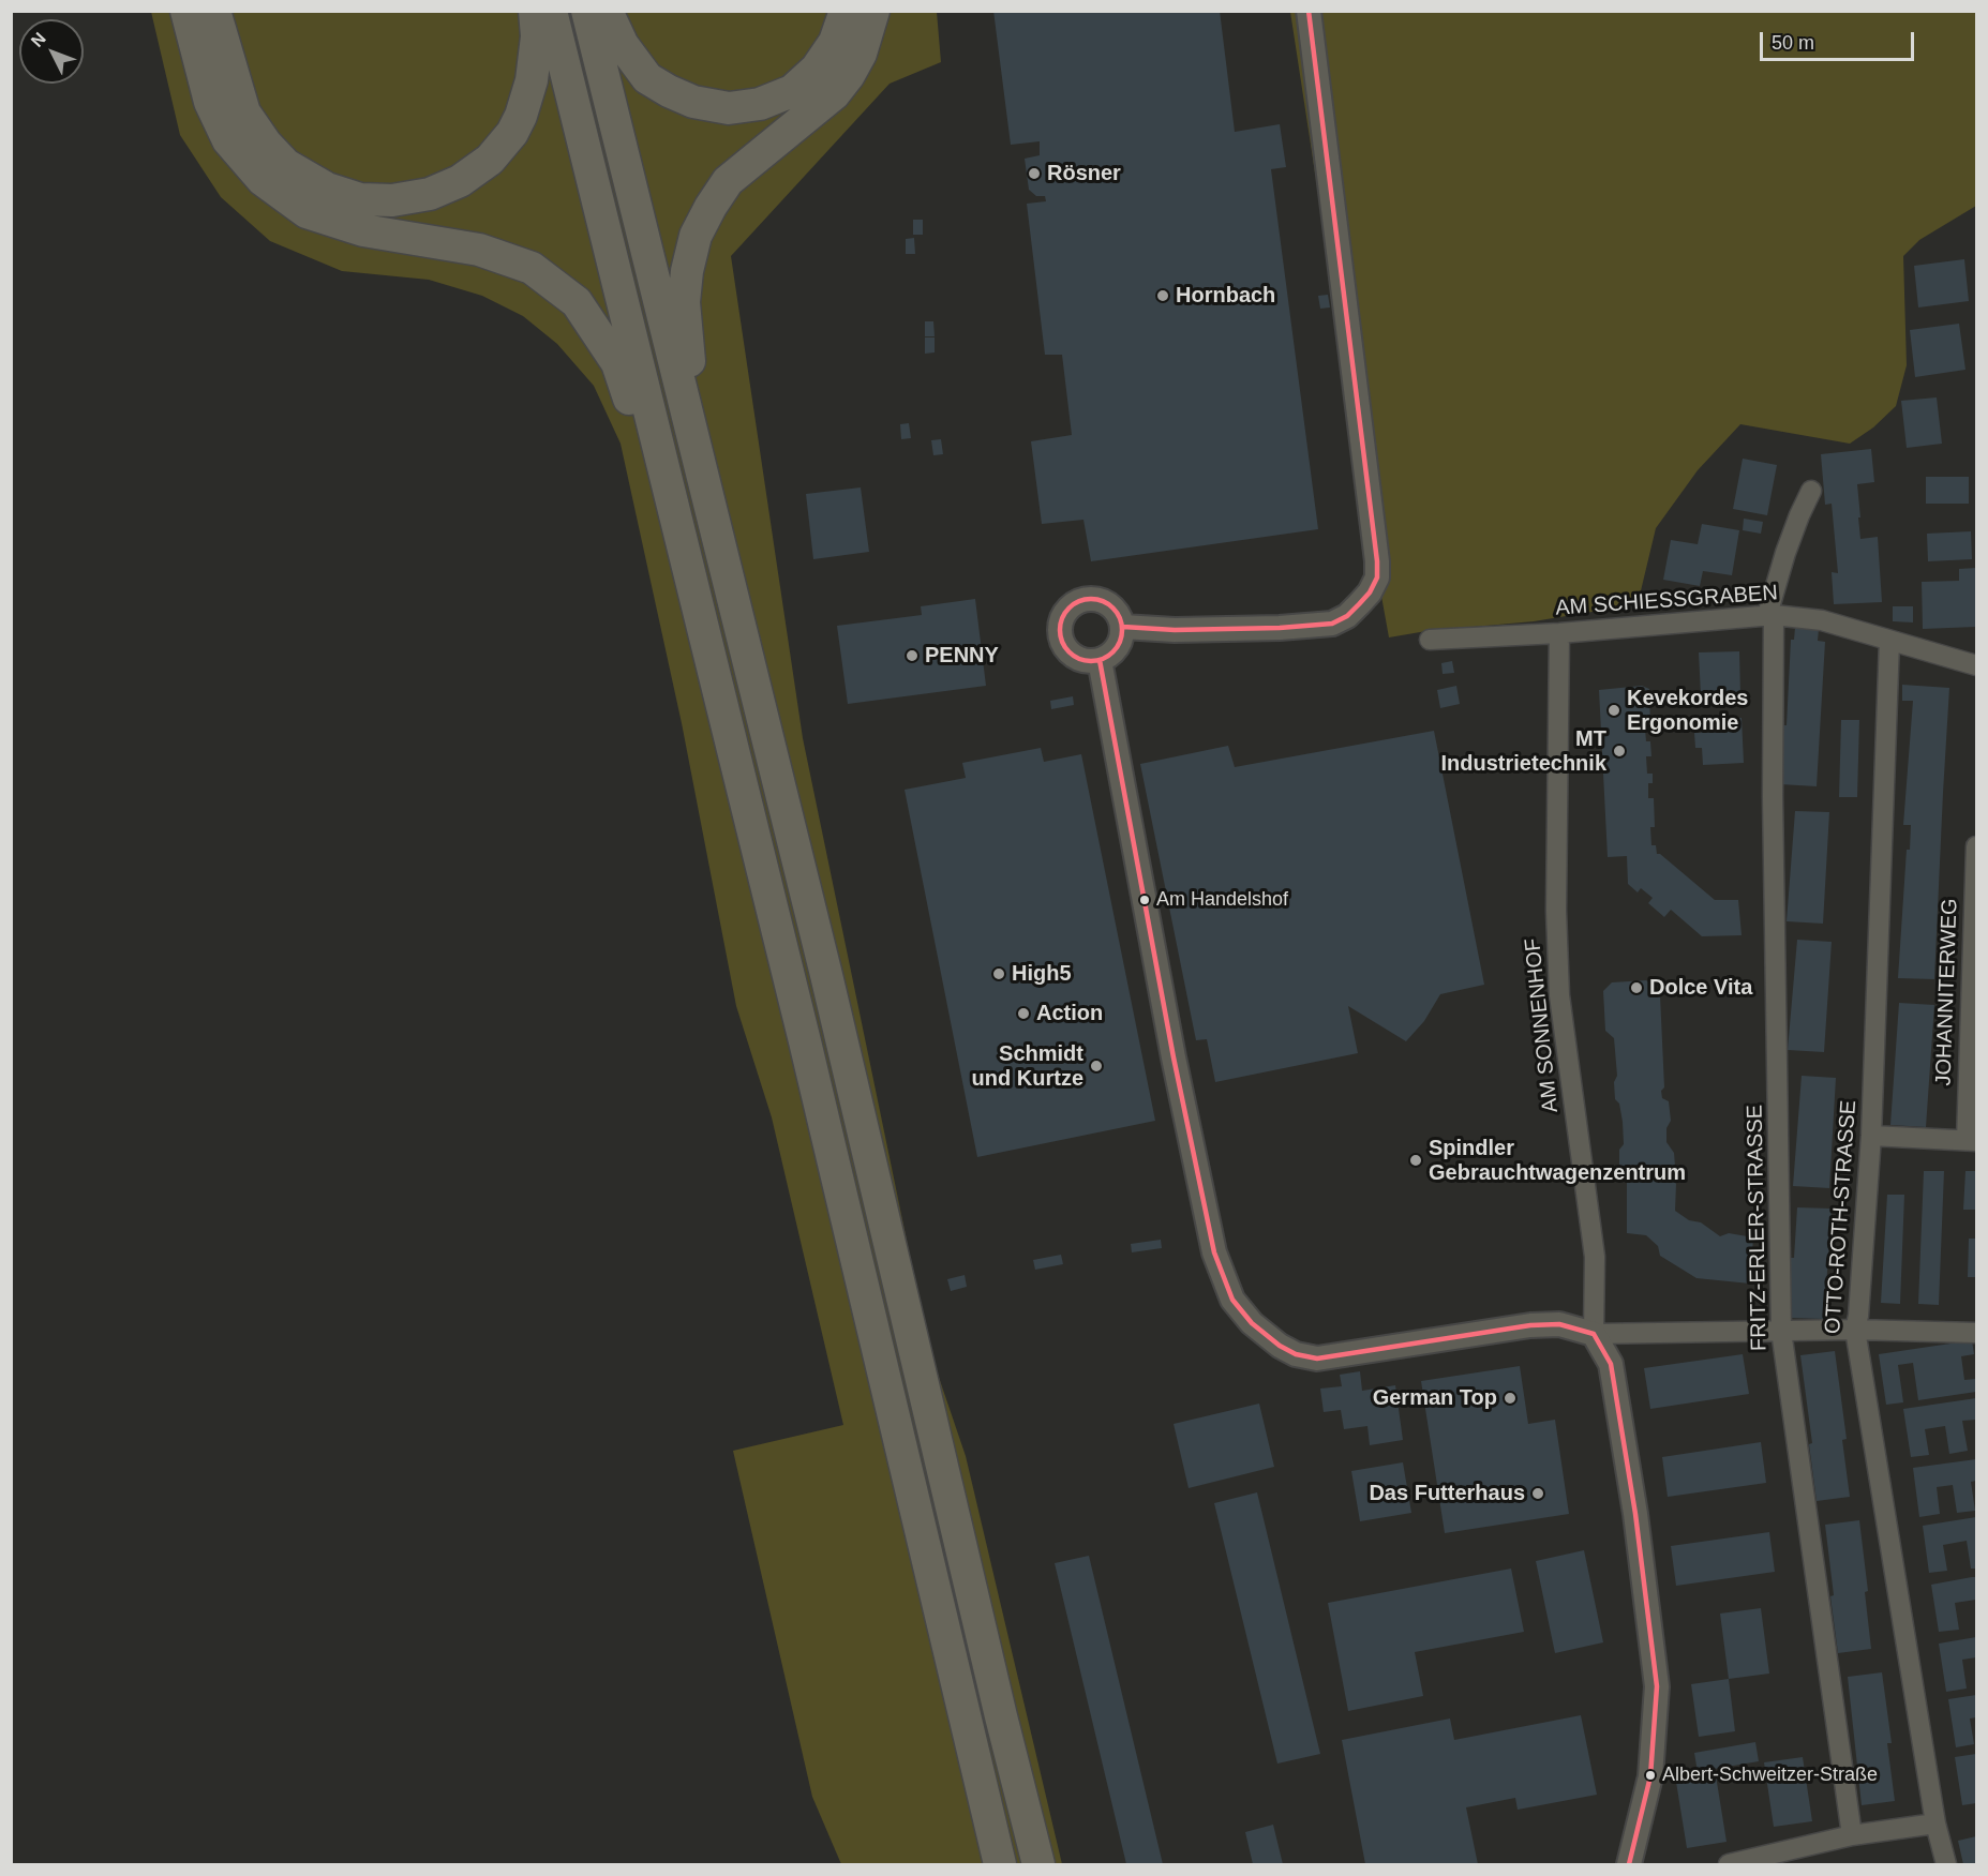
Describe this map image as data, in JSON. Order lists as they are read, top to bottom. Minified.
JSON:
{"streets":{"street":["AM SCHIESSGRABEN","JOHANNITERWEG","AM SONNENHOF","OTTO-ROTH-STRASSE","FRITZ-ERLER-STRASSE"]},"crossings":[["AM SCHIESSGRABEN","AM SONNENHOF"],["AM SCHIESSGRABEN","OTTO-ROTH-STRASSE"],["AM SCHIESSGRABEN","FRITZ-ERLER-STRASSE"]],"places":["Rösner","Hornbach","PENNY","Kevekordes Ergonomie","MT Industrietechnik","Am Handelshof","High5","Dolce Vita","Action","Schmidt und Kurtze","Spindler Gebrauchtwagenzentrum","German Top","Das Futterhaus","Albert-Schweitzer-Straße"],"scale_bar":"50 m","north":"top left"}
